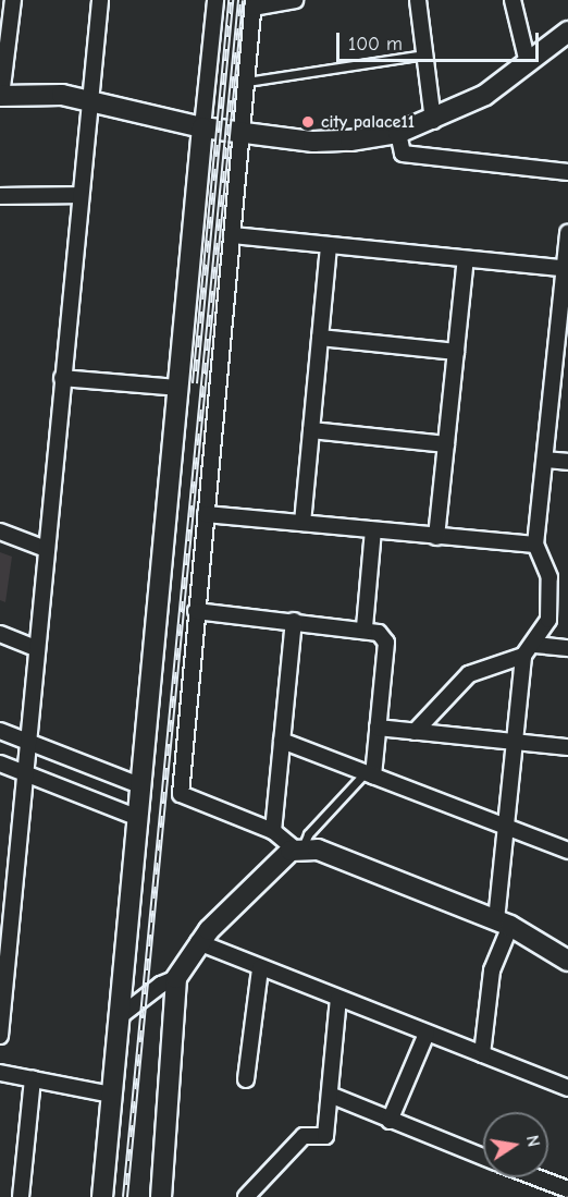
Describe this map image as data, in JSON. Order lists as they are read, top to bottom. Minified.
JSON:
{"places":["city palace11"],"scale_bar":"100 m","north":"right"}
